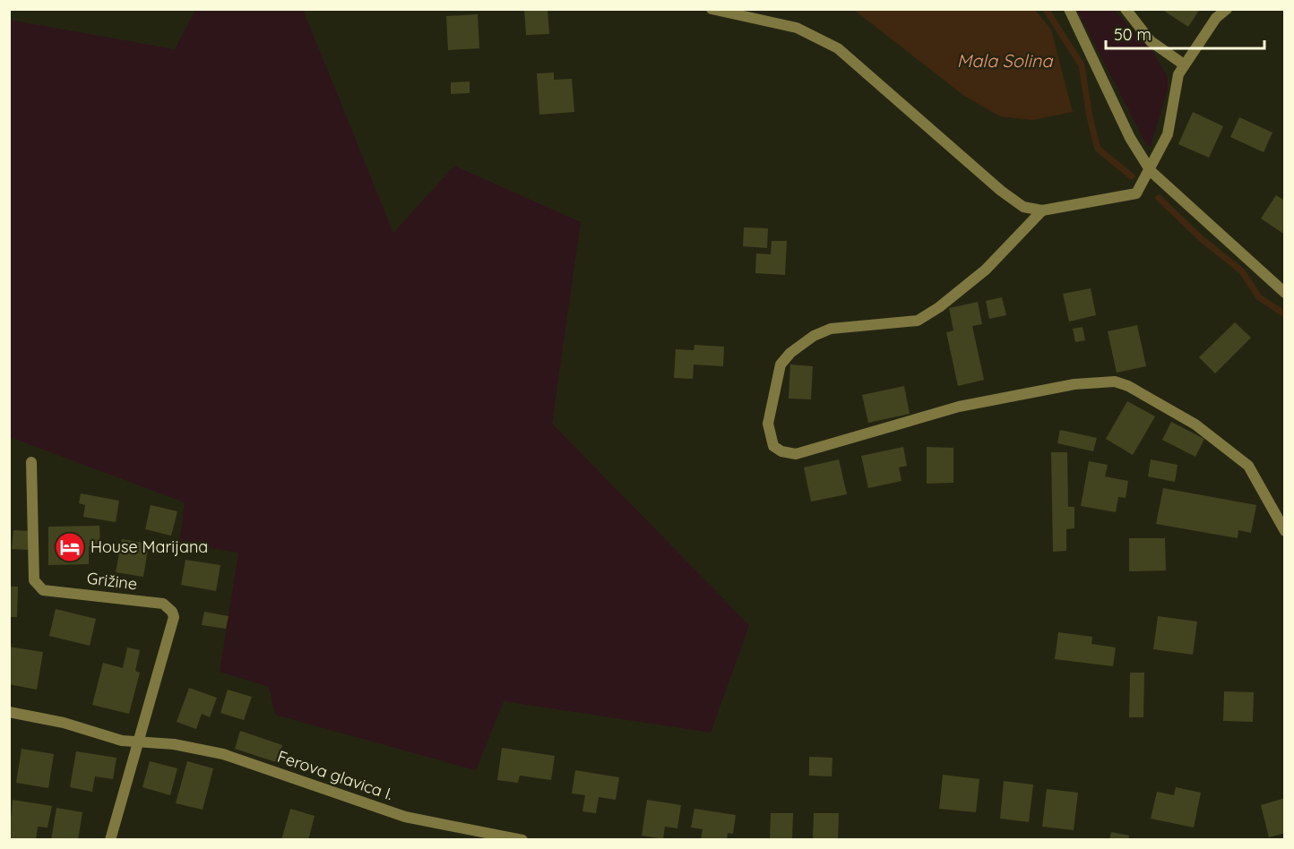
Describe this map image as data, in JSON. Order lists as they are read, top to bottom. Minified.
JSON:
{"streets":{"street":["Grižine","Ferova glavica I."]},"crossings":[["Grižine","Ferova glavica I."]],"water":["Mala Solina"],"places":{"hotel":["House Marijana"]},"scale_bar":"50 m"}
